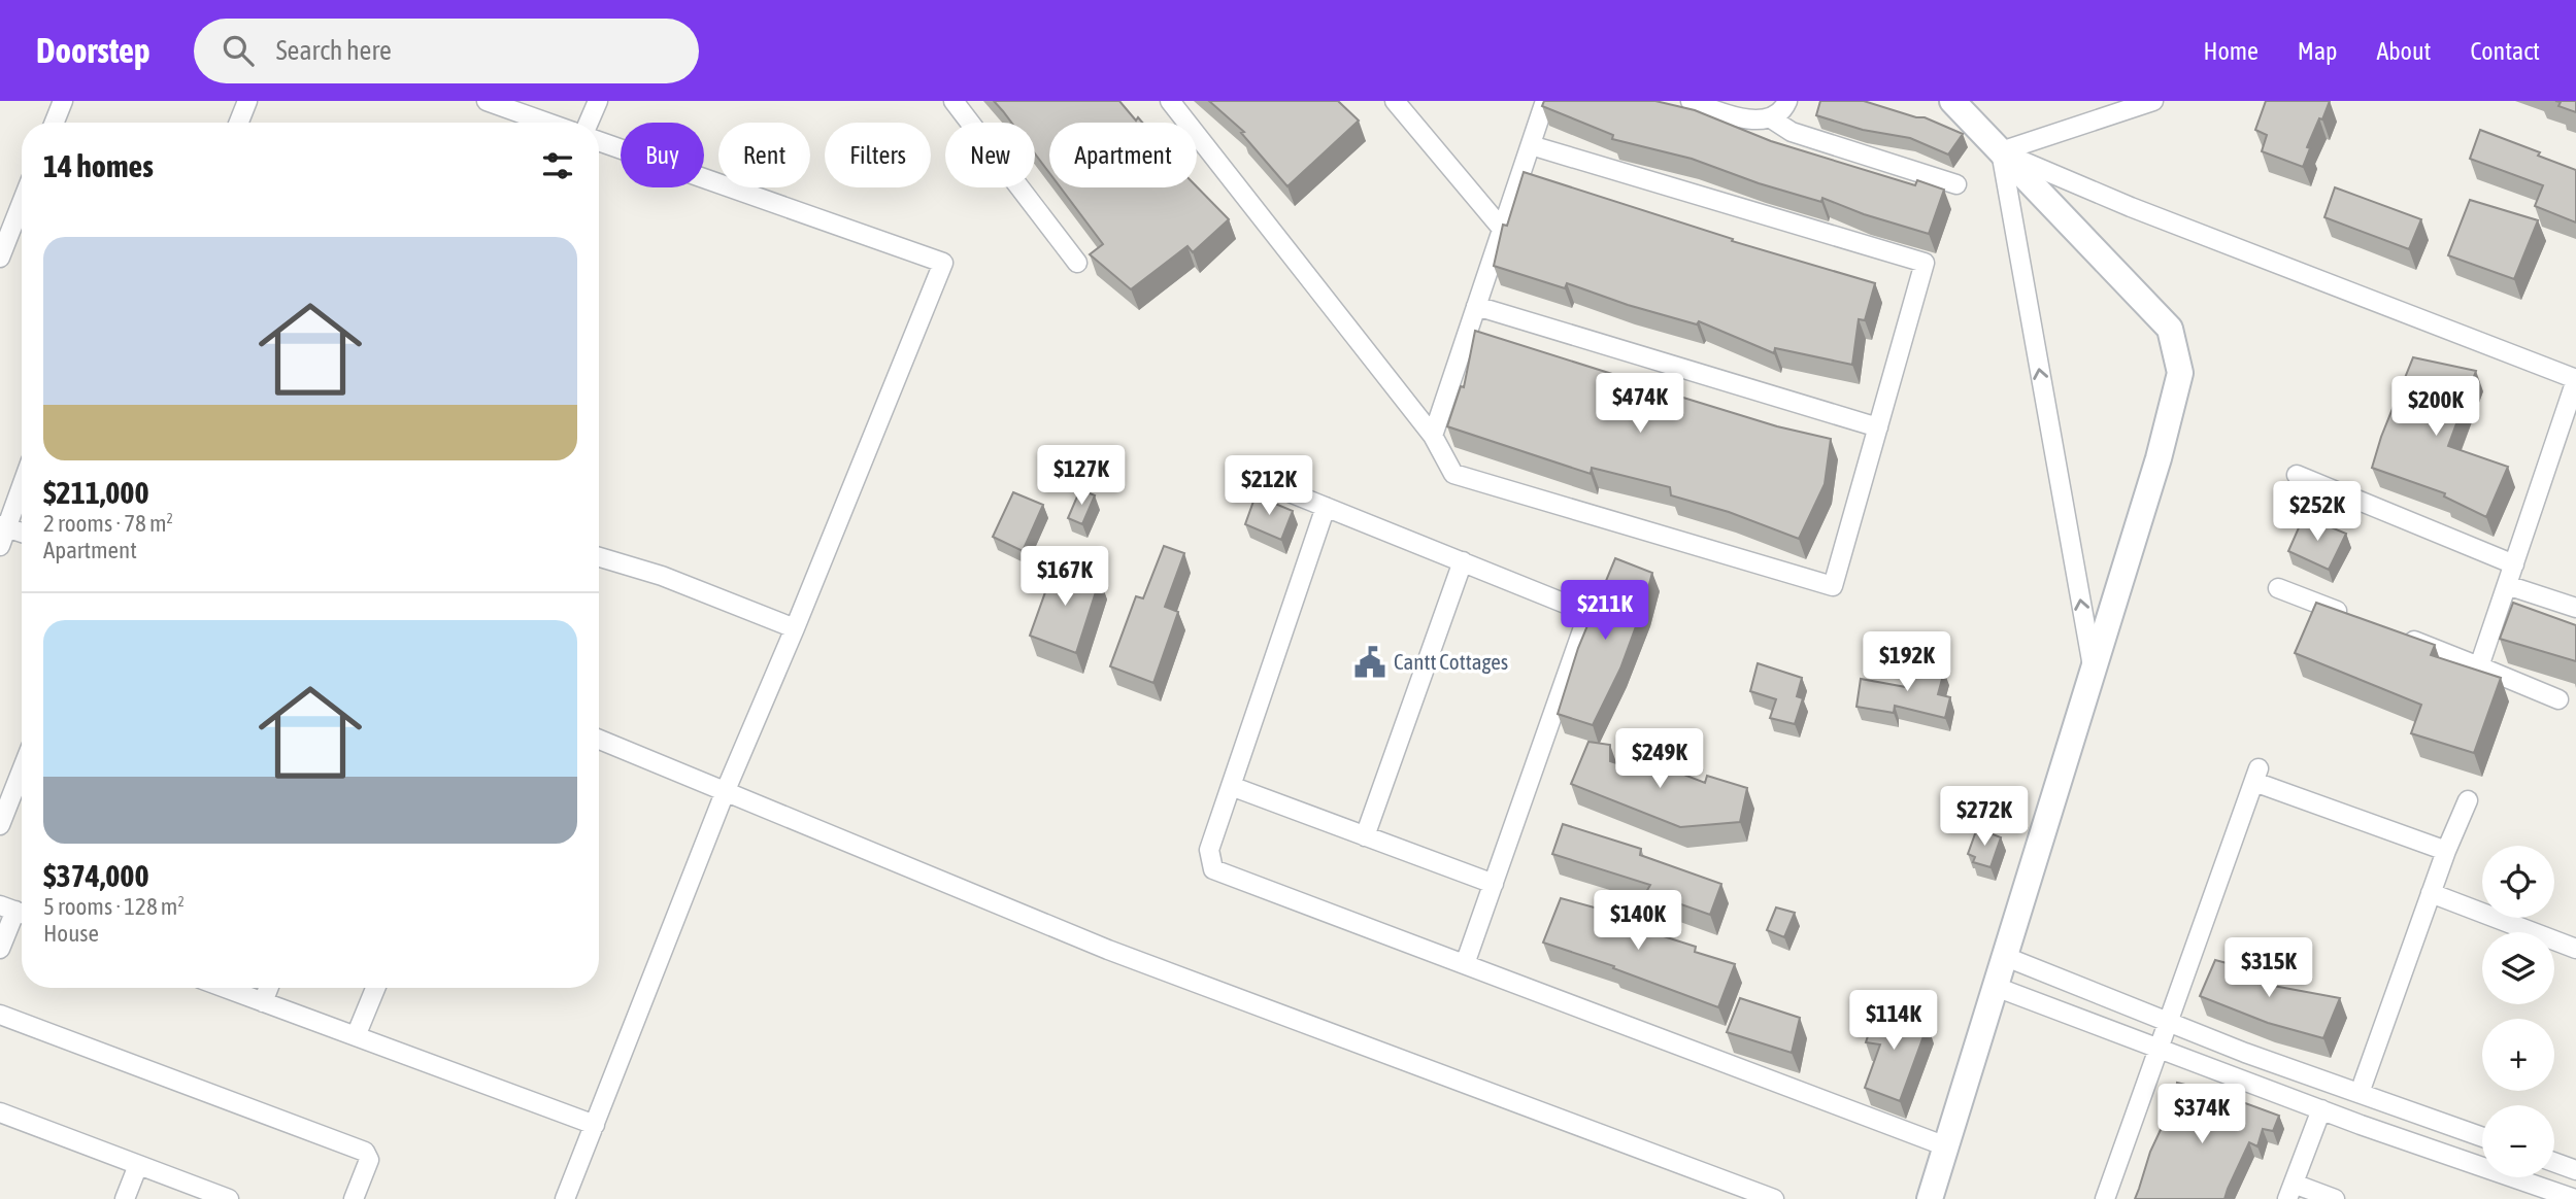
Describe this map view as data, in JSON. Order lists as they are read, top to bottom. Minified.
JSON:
{"places":{"public building":["Cantt Cottages"]},"page":{"header":"Doorstep","search":"Search here","nav":["Home","Map","About","Contact"],"chip":["Buy","Rent","Filters","New","Apartment"],"heading":"14 homes","list":[{"name":"$211,000","note":"2 rooms · 78 m² · Apartment"},{"name":"$374,000","note":"5 rooms · 128 m² · House"}],"price":["$474K","$200K","$127K","$212K","$252K","$167K","$211K","$192K","$249K","$272K","$140K","$315K","$114K","$374K"],"map_buttons":["+","−"]}}
